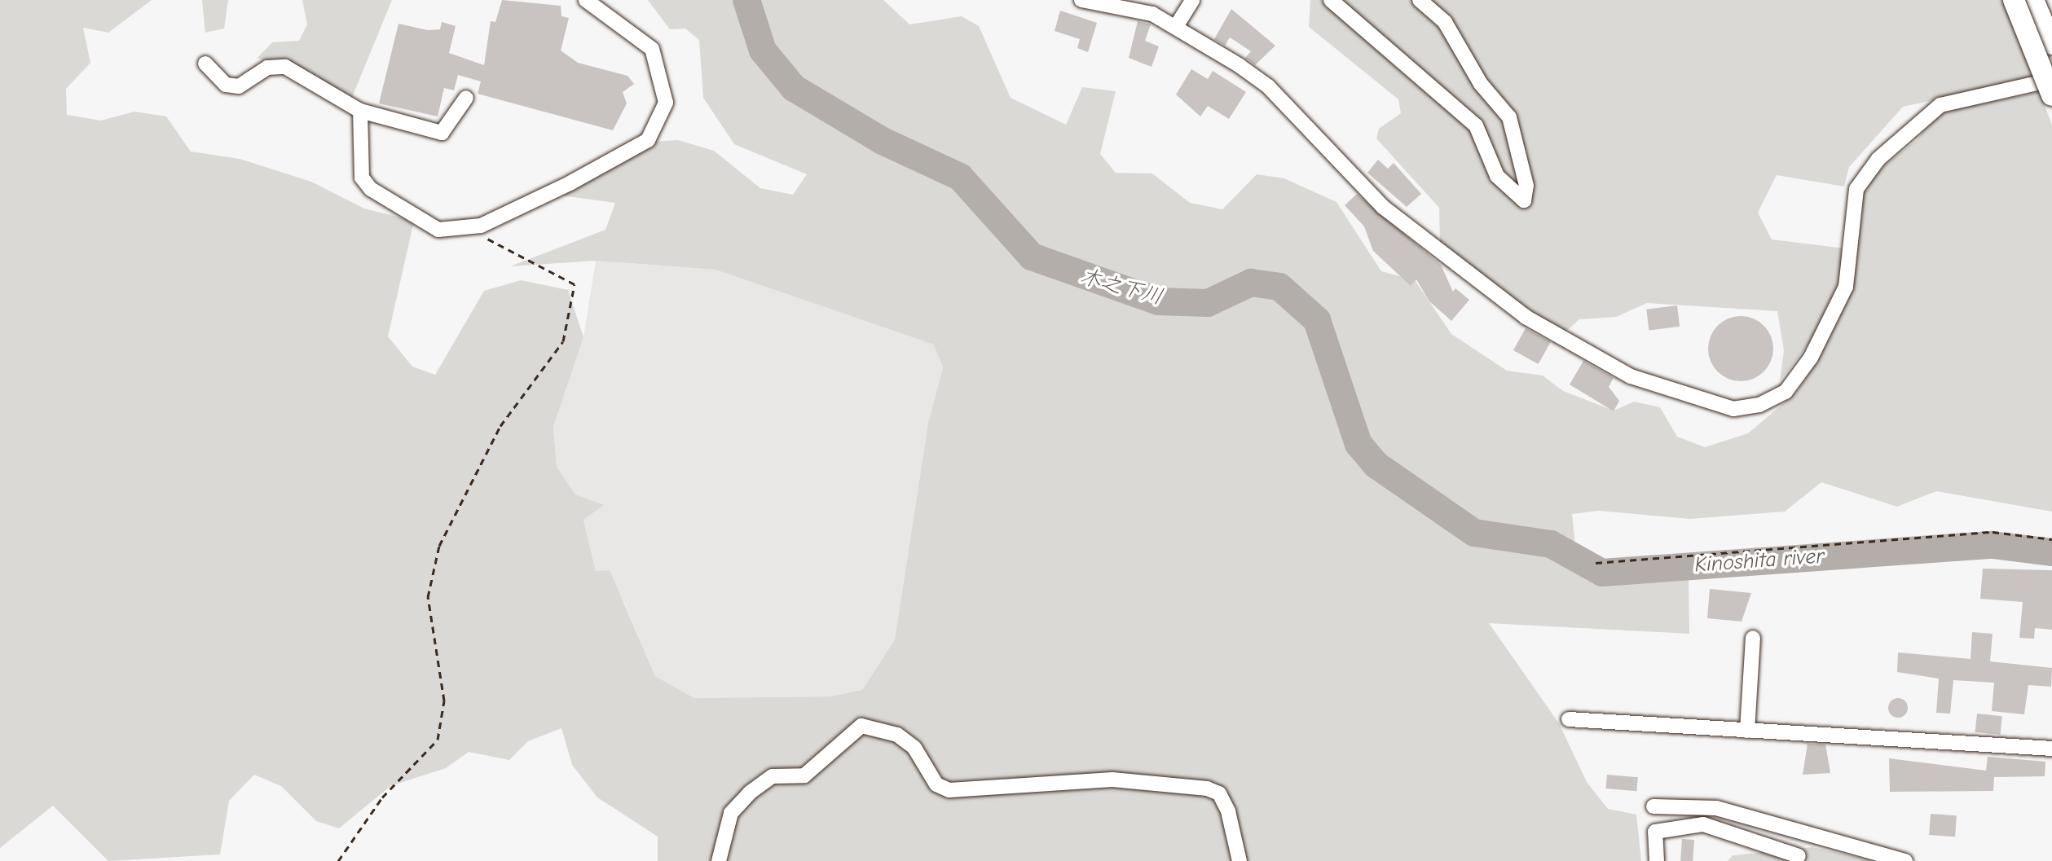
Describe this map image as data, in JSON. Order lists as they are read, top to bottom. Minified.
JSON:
{"water":["木之下川","Kinoshita river"]}
